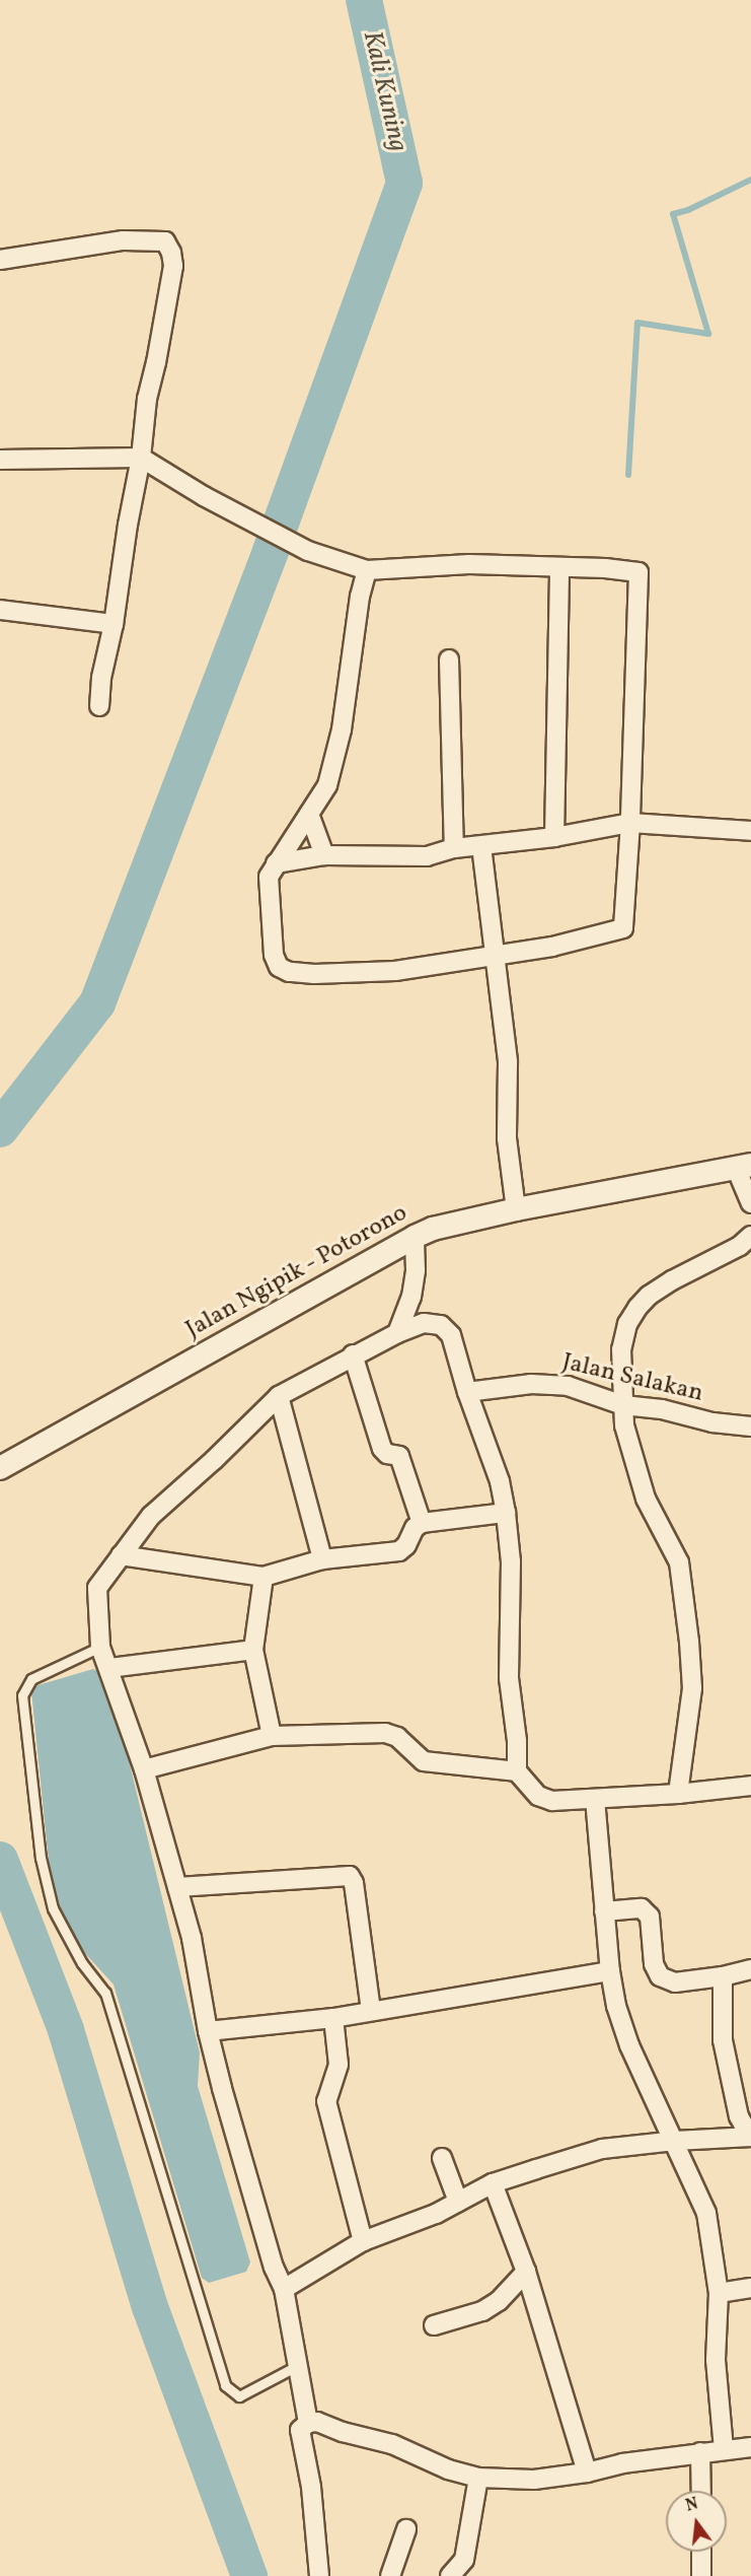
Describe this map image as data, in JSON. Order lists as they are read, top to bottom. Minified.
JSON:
{"streets":{"street":["Jalan Ngipik - Potorono","Jalan Salakan"]},"water":["Kali Kuning"],"north":"top"}
